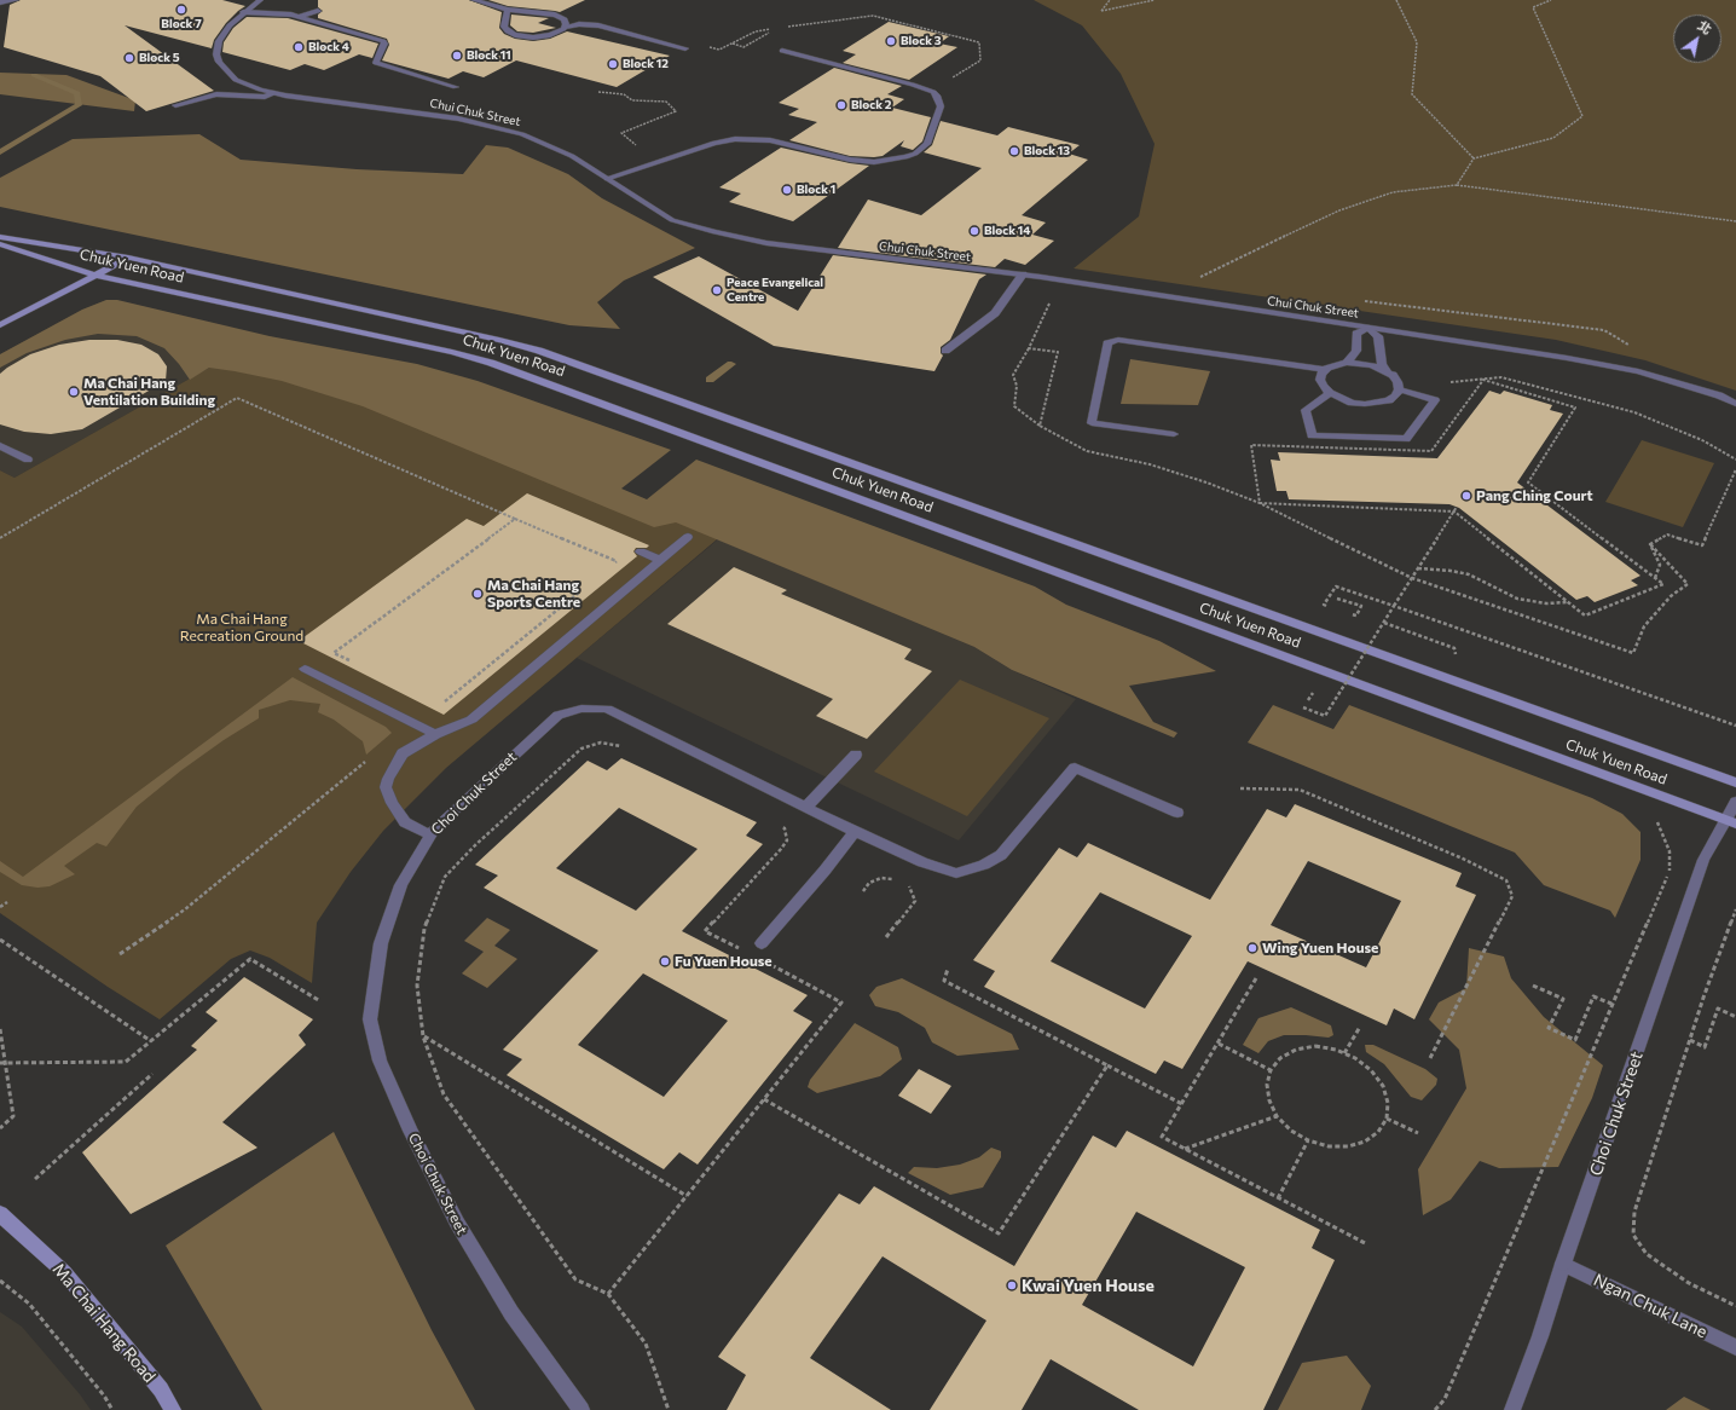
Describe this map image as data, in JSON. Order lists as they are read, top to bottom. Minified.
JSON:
{"streets":{"main road":["Chuk Yuen Road","Ma Chai Hang Road"],"street":["Chui Chuk Street","Choi Chuk Street","Ngan Chuk Lane"]},"crossings":[["Chuk Yuen Road","Choi Chuk Street"],["Choi Chuk Street","Ngan Chuk Lane"]],"parks":["Ma Chai Hang Recreation Ground"],"places":["Block 7","Block 3","Block 4","Block 11","Block 5","Block 12","Block 2","Block 13","Block 1","Block 14","Peace Evangelical Centre","Ma Chai Hang Ventilation Building","Pang Ching Court","Ma Chai Hang Sports Centre","Wing Yuen House","Fu Yuen House","Kwai Yuen House"],"north":"top right"}
